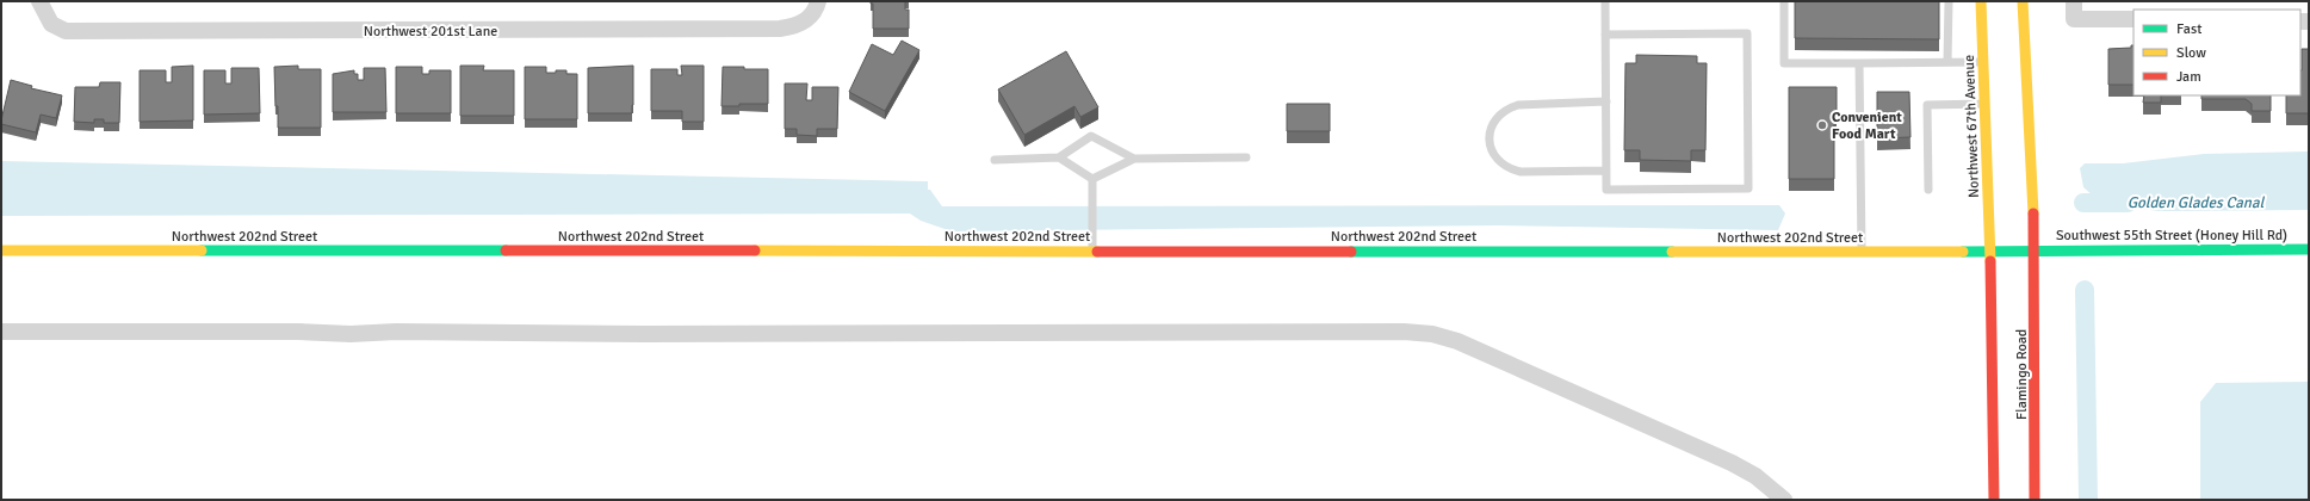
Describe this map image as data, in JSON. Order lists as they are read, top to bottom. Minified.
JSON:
{"streets":{"street":["Northwest 201st Lane","Northwest 67th Avenue","Southwest 55th Street (Honey Hill Rd)","Northwest 202nd Street","Flamingo Road"]},"crossings":[["Northwest 67th Avenue","Northwest 202nd Street"],["Northwest 67th Avenue","Flamingo Road"],["Southwest 55th Street (Honey Hill Rd)","Northwest 202nd Street"],["Southwest 55th Street (Honey Hill Rd)","Flamingo Road"],["Northwest 202nd Street","Flamingo Road"]],"water":["Golden Glades Canal"],"places":["Convenient Food Mart"],"legend":["Fast","Slow","Jam"]}
